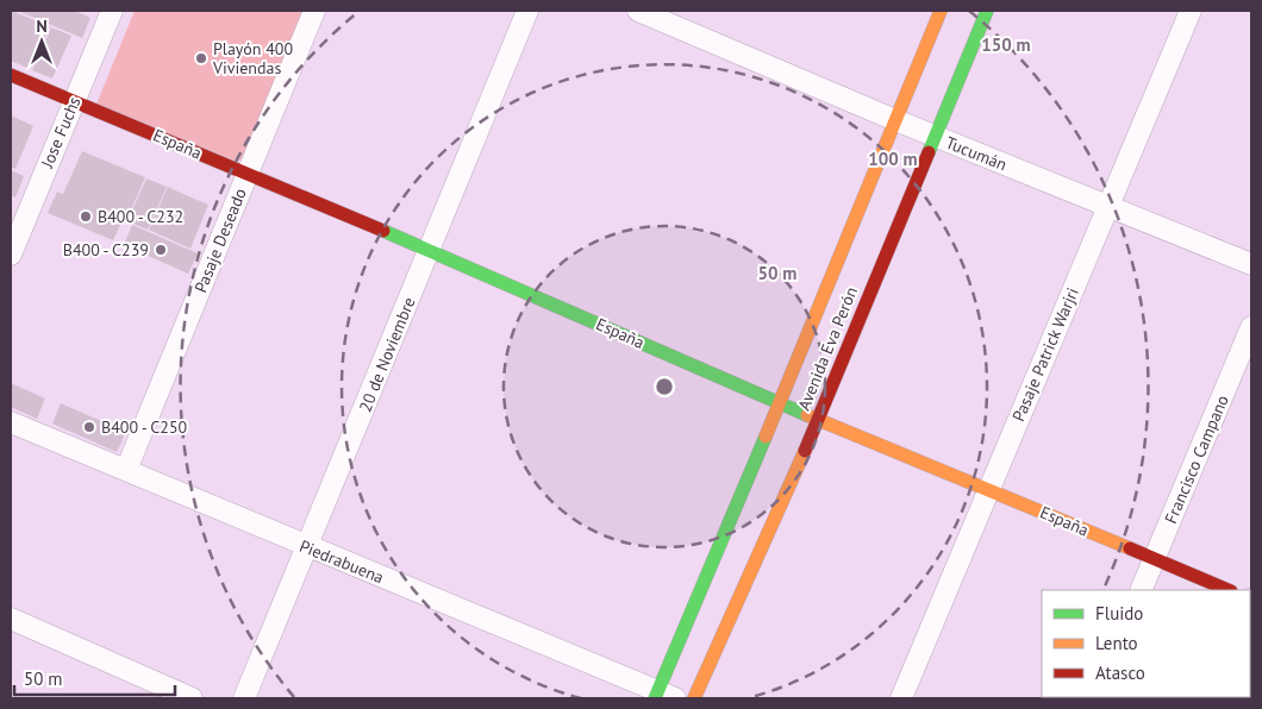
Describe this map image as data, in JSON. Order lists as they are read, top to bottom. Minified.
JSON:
{"streets":{"street":["Jose Fuchs","España","Tucumán","Pasaje Deseado","Avenida Eva Perón","20 de Noviembre","Pasaje Patrick Warjri","Francisco Campano","Piedrabuena"]},"crossings":[["Jose Fuchs","España"],["España","Pasaje Deseado"],["España","Avenida Eva Perón"],["España","20 de Noviembre"],["España","Pasaje Patrick Warjri"],["España","Francisco Campano"],["Tucumán","Avenida Eva Perón"],["Tucumán","Pasaje Patrick Warjri"],["Pasaje Deseado","Piedrabuena"],["Avenida Eva Perón","Piedrabuena"],["20 de Noviembre","Piedrabuena"]],"places":["Playón 400 Viviendas","B400 - C232","B400 - C239","B400 - C250"],"legend":["Fluido","Lento","Atasco"],"scale_bar":"50 m","north":"top","rings":["150 m","100 m","50 m"]}
